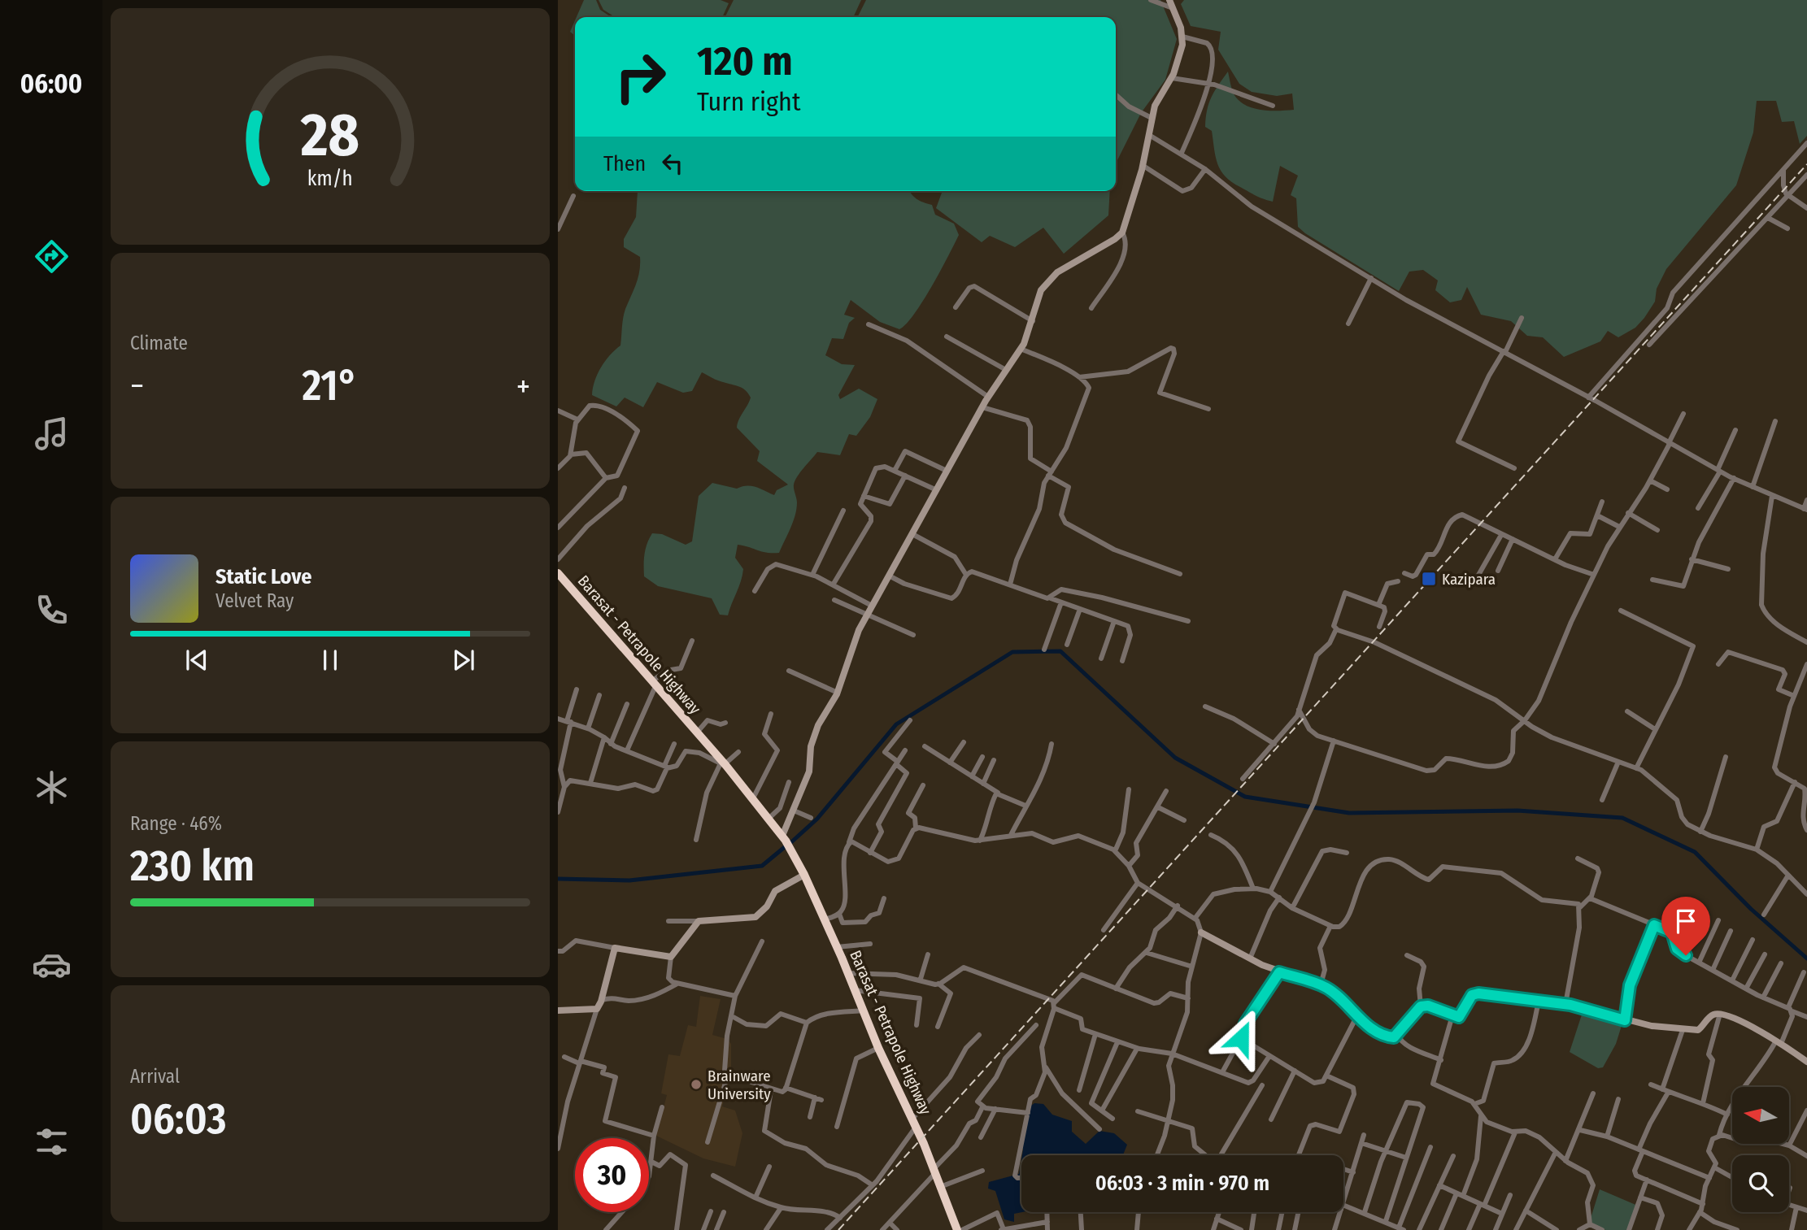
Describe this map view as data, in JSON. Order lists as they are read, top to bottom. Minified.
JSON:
{"streets":{"highway":["Barasat - Petrapole Highway"]},"places":{"transit":["Kazipara"],"other":["Brainware University"]},"north":"left","page":{"tabs":"06:00","turn":["120 m","Turn right"],"then":"Then","tile":["Climate",["Range · 46%","230 km"],["Arrival","06:03"]],"heat":["−","21°","+"],"song":["Static Love","Velvet Ray"],"limit":"30","trip":"06:03 · 3 min · 970 m","gauge":["28","km/h"]}}
